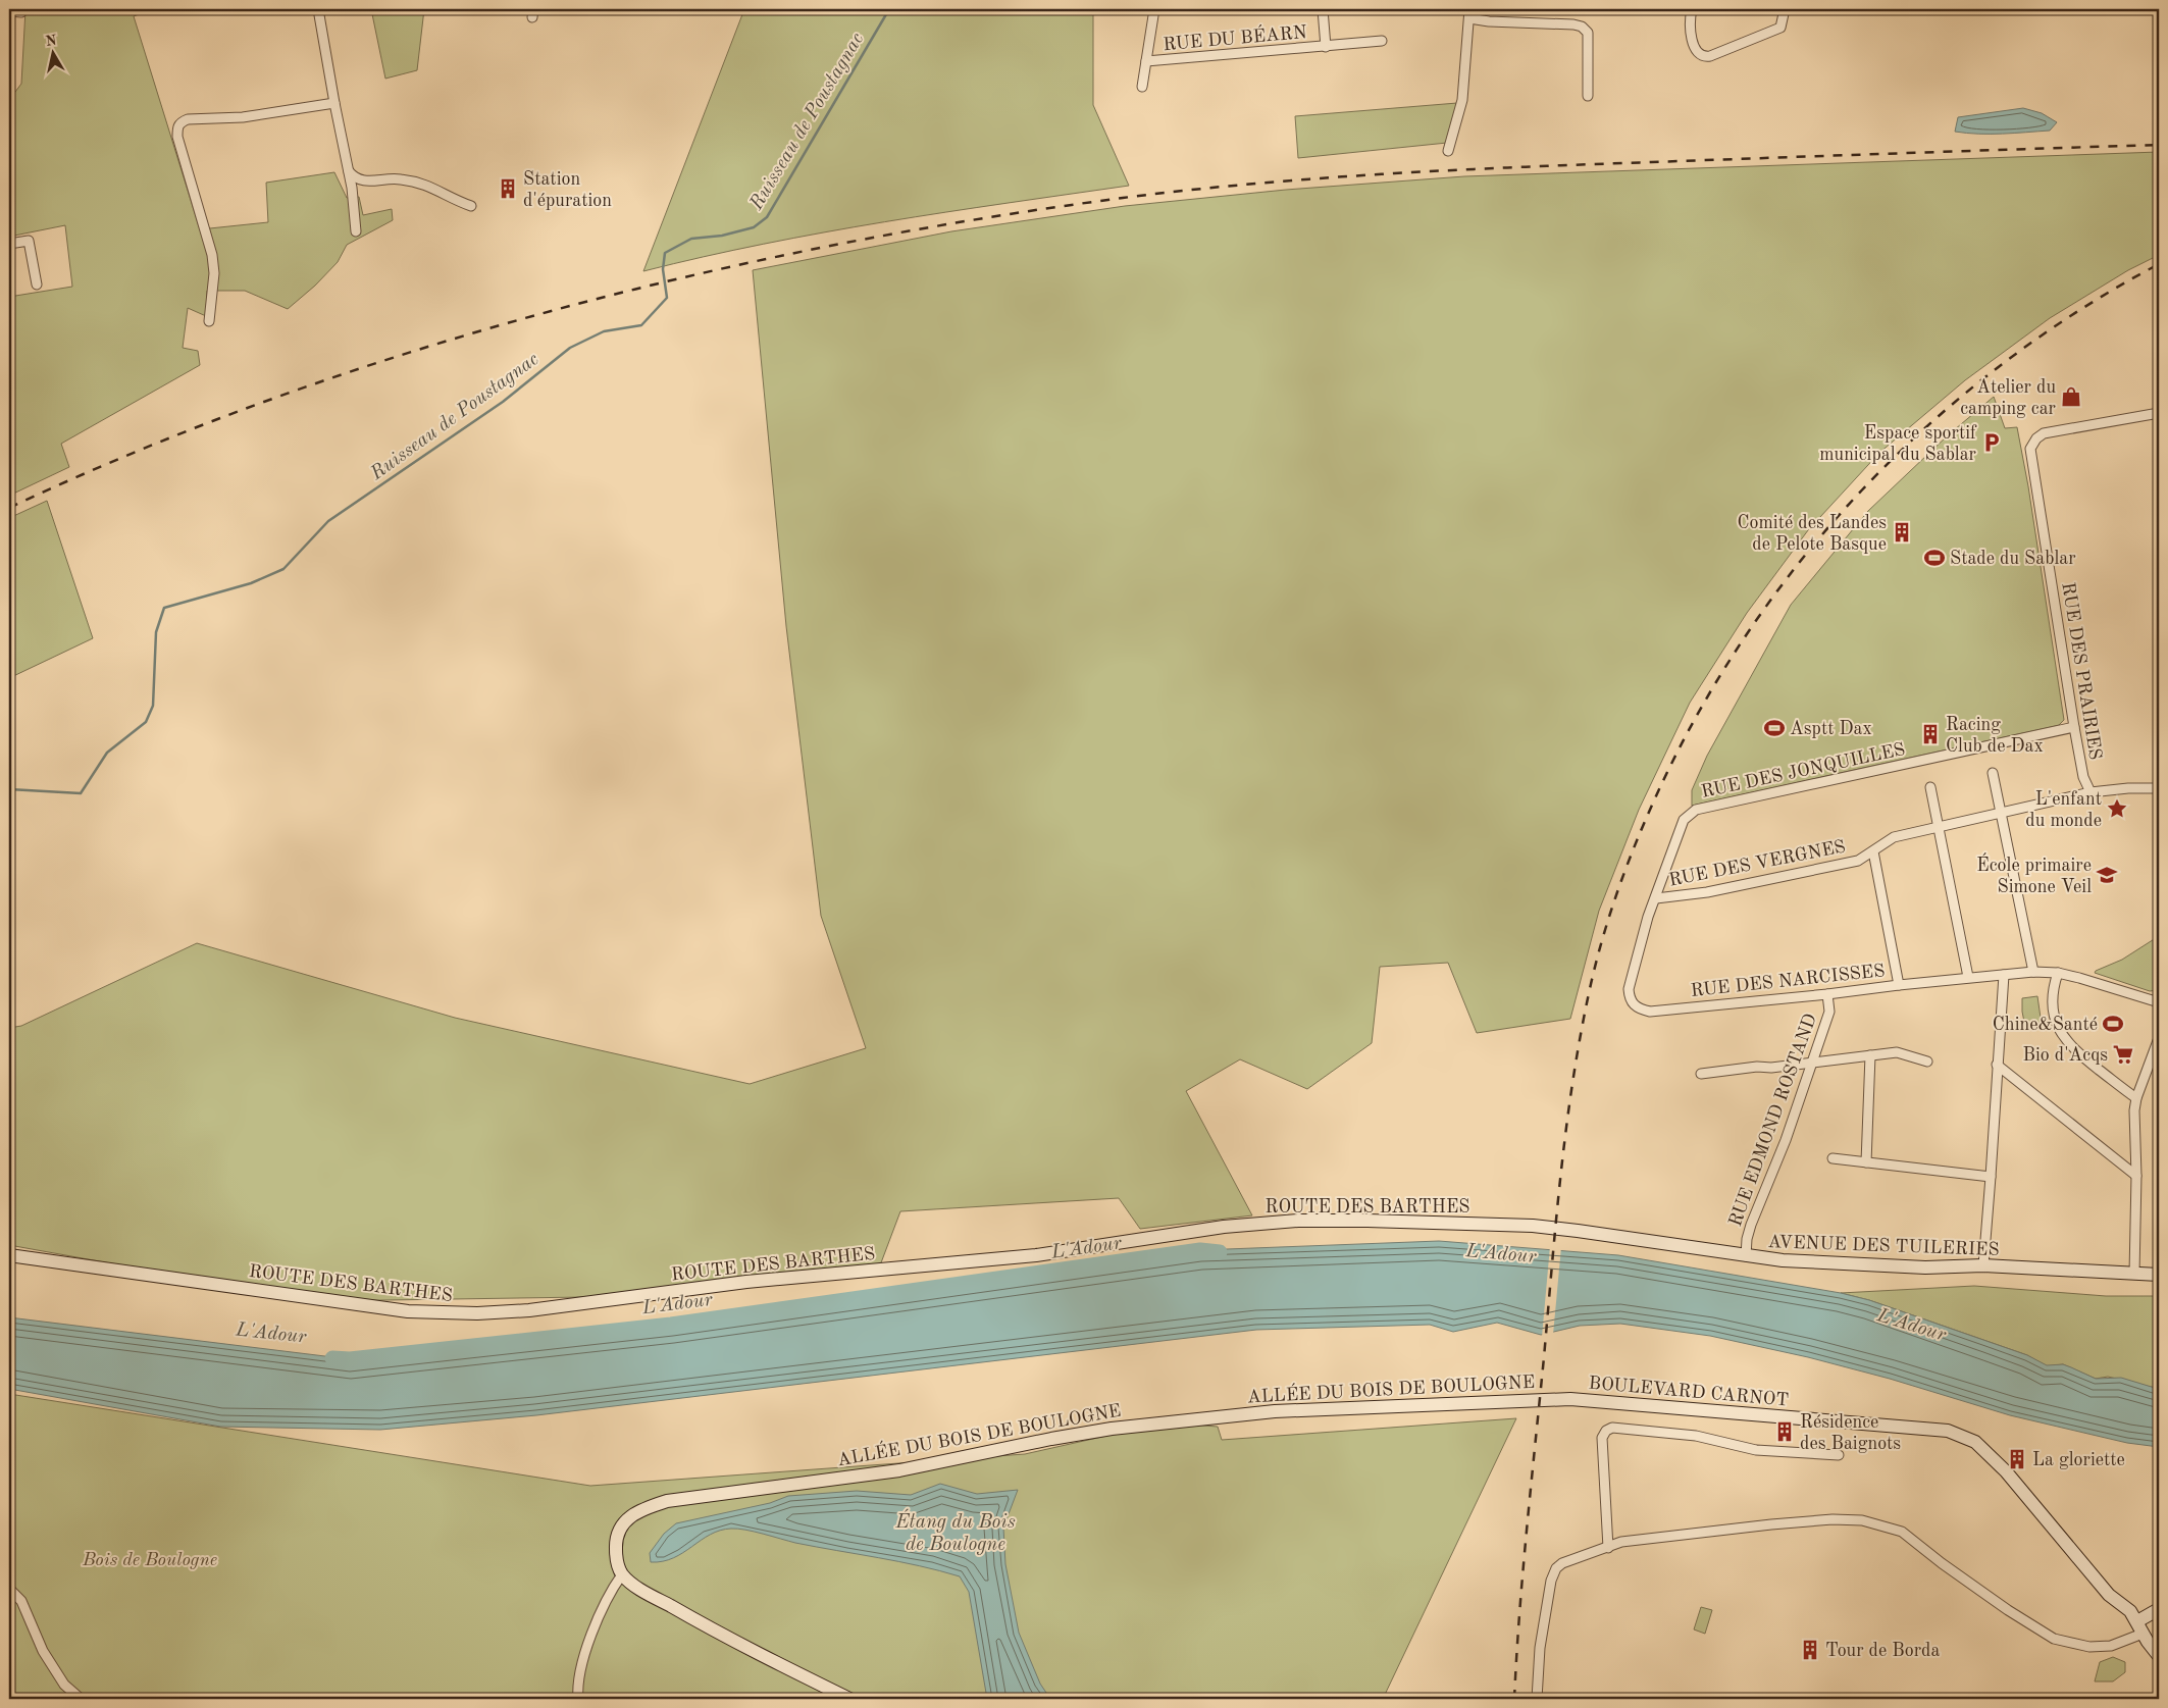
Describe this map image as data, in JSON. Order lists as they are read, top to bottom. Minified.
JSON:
{"streets":{"main road":["ROUTE DES BARTHES","AVENUE DES TUILERIES","ALLÉE DU BOIS DE BOULOGNE","BOULEVARD CARNOT"],"street":["RUE DU BÉARN","RUE DES PRAIRIES","RUE DES JONQUILLES","RUE DES VERGNES","RUE DES NARCISSES","RUE EDMOND ROSTAND"]},"crossings":[["RUE DES PRAIRIES","RUE DES JONQUILLES"],["RUE DES PRAIRIES","RUE DES VERGNES"],["RUE DES JONQUILLES","RUE DES VERGNES"],["RUE DES JONQUILLES","RUE DES NARCISSES"],["RUE DES VERGNES","RUE DES NARCISSES"],["RUE DES NARCISSES","RUE EDMOND ROSTAND"],["RUE EDMOND ROSTAND","AVENUE DES TUILERIES"],["ROUTE DES BARTHES","AVENUE DES TUILERIES"],["ALLÉE DU BOIS DE BOULOGNE","BOULEVARD CARNOT"]],"water":["Ruisseau de Poustagnac","L'Adour","Étang du Bois de Boulogne"],"parks":["Bois de Boulogne"],"places":{"building":["Station d'épuration","Comité des Landes de Pelote Basque","Racing Club de Dax","Résidence des Baignots","La gloriette","Tour de Borda"],"shop":["Atelier du camping car"],"parking":["Espace sportif municipal du Sablar"],"sports":["Stade du Sablar","Asptt Dax","Chine&Santé"],"place":["L'enfant du monde"],"school or university":["École primaire Simone Veil"],"supermarket":["Bio d'Acqs"]},"north":"top"}
